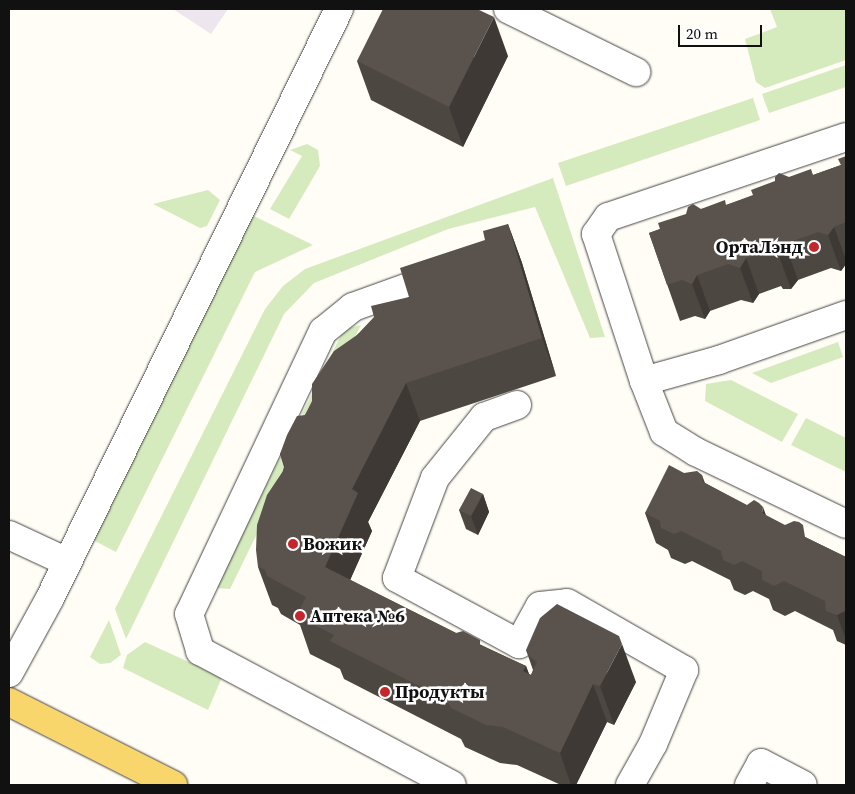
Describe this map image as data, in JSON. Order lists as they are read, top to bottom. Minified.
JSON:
{"places":["ОртаЛэнд","Вожик","Аптека №6","Продукты"],"scale_bar":"20 m"}
